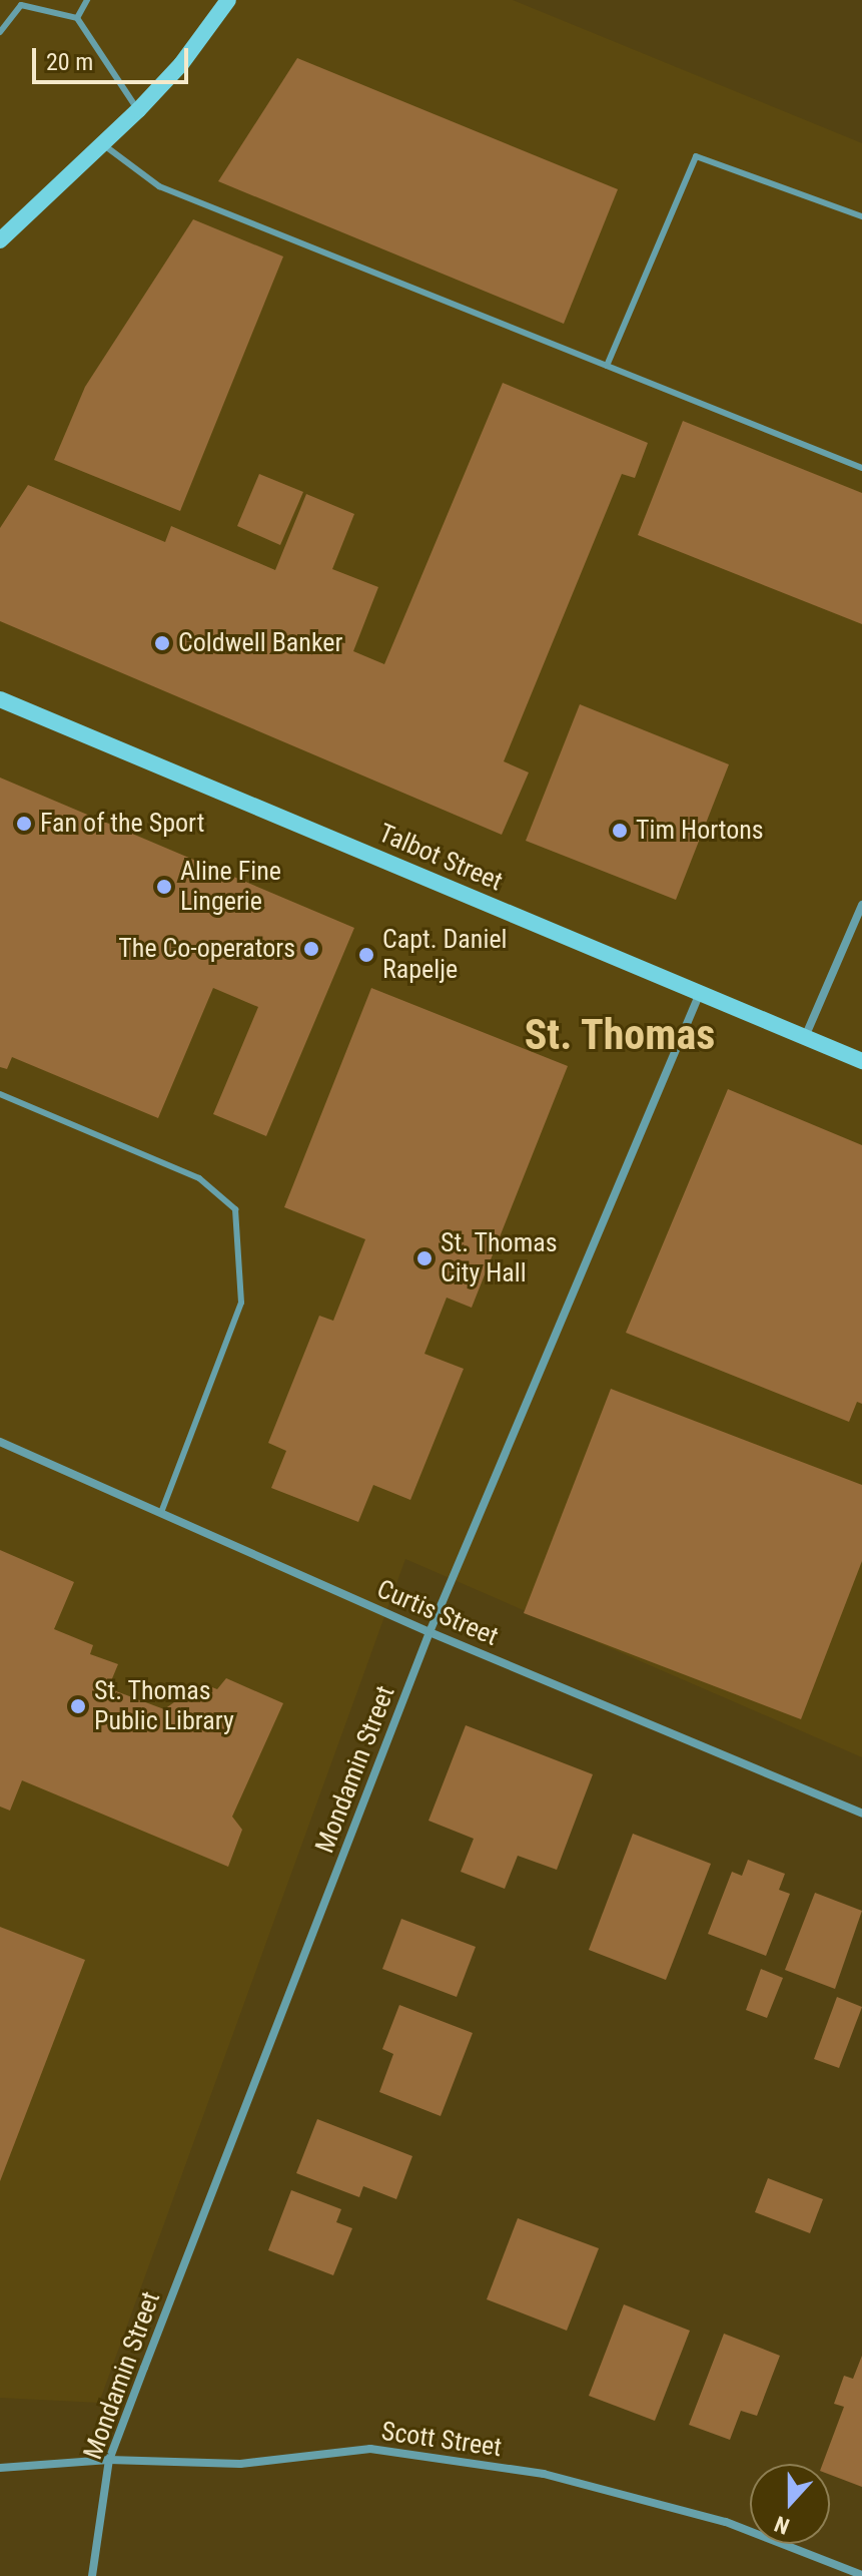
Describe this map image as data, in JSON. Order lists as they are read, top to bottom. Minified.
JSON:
{"streets":{"main road":["Talbot Street"],"street":["Curtis Street","Mondamin Street","Scott Street"]},"crossings":[["Talbot Street","Mondamin Street"],["Curtis Street","Mondamin Street"],["Mondamin Street","Scott Street"]],"districts":["St. Thomas"],"places":["Coldwell Banker","Fan of the Sport","Tim Hortons","Aline Fine Lingerie","The Co-operators","Capt. Daniel Rapelje","St. Thomas City Hall","St. Thomas Public Library"],"scale_bar":"20 m","north":"bottom"}
